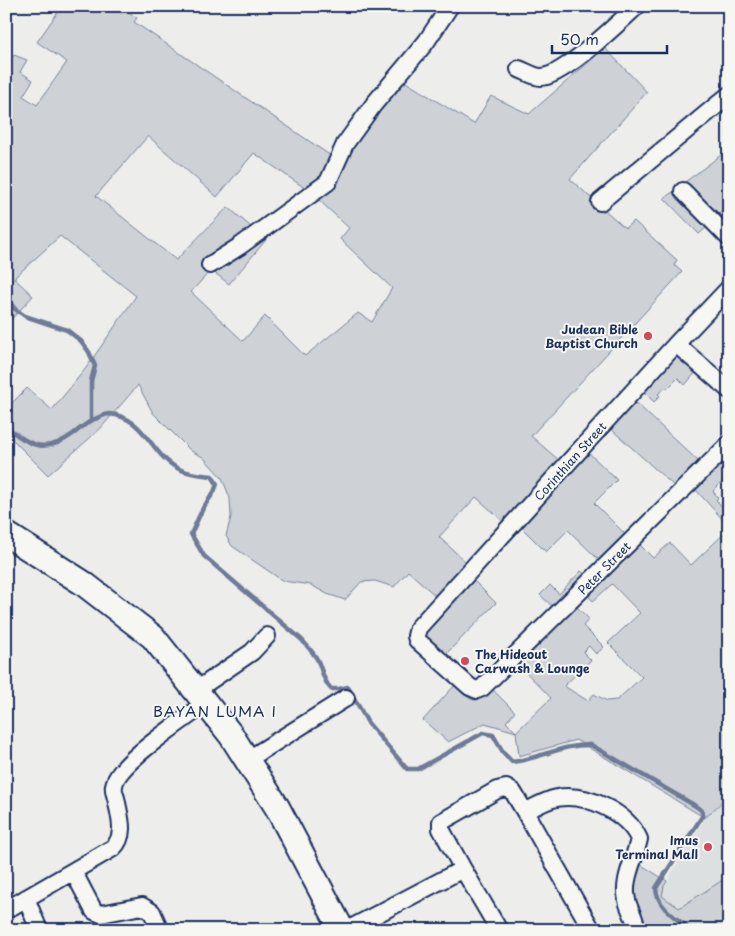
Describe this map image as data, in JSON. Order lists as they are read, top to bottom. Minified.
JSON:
{"streets":{"street":["Corinthian Street","Peter Street"]},"crossings":[["Corinthian Street","Peter Street"]],"districts":["BAYAN LUMA I"],"places":["Judean Bible Baptist Church","The Hideout Carwash & Lounge","Imus Terminal Mall"],"scale_bar":"50 m"}
